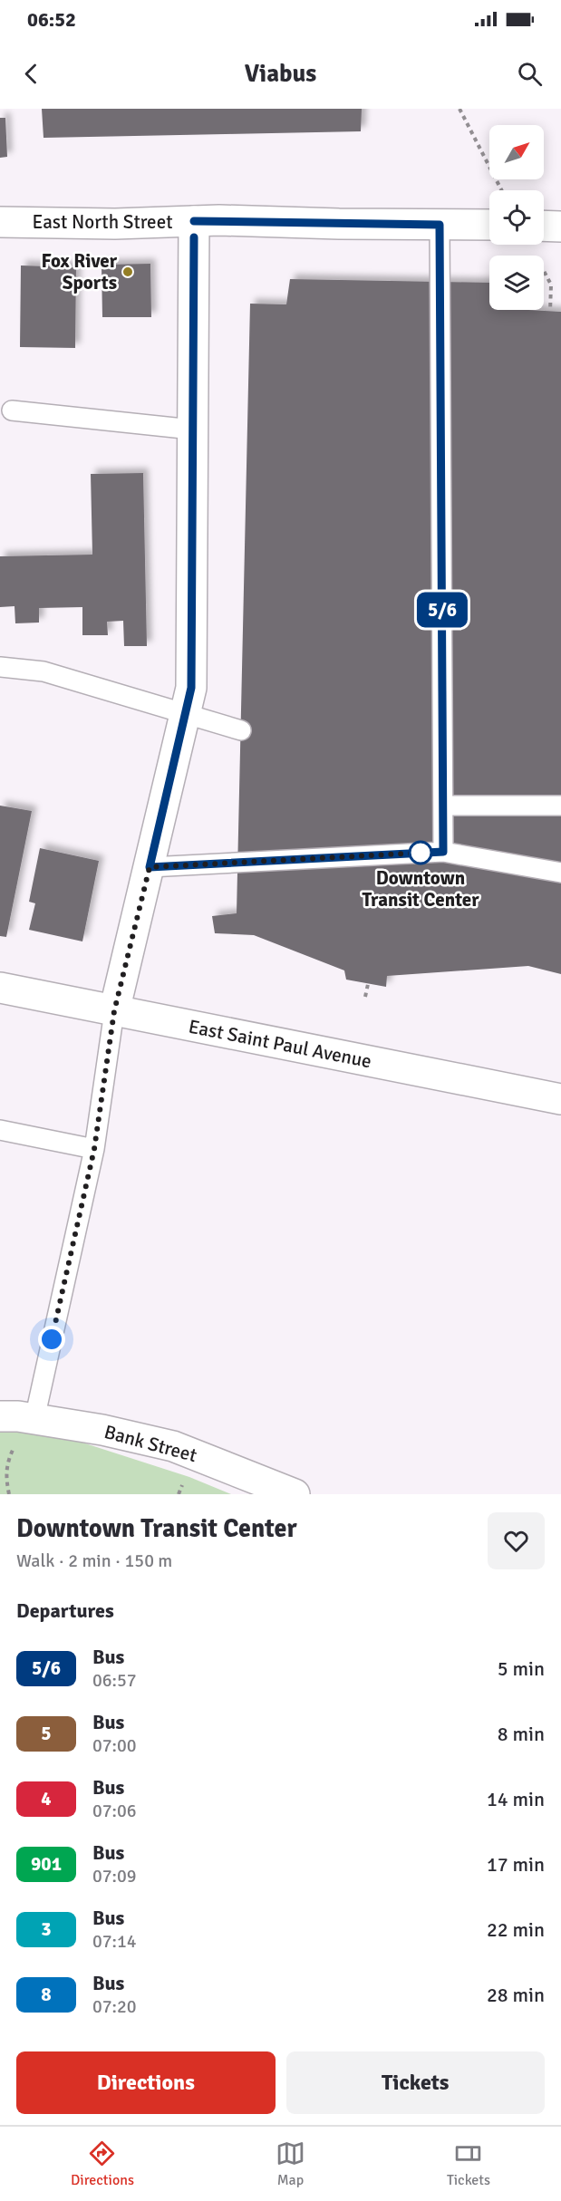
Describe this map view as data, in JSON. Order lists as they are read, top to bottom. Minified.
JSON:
{"streets":{"street":["East North Street","East Saint Paul Avenue","Bank Street"]},"places":["Fox River Sports","Downtown Transit Center"],"lines":["bus line 5/6"],"north":"top right","page":{"status":"06:52","header":"Viabus","on_map":"5/6","heading":[["Downtown Transit Center","Walk · 2 min · 150 m"],"Departures"],"list":[{"mark":"5/6","name":"Bus","note":"06:57","value":"5 min"},{"mark":"5","name":"Bus","note":"07:00","value":"8 min"},{"mark":"4","name":"Bus","note":"07:06","value":"14 min"},{"mark":"901","name":"Bus","note":"07:09","value":"17 min"},{"mark":"3","name":"Bus","note":"07:14","value":"22 min"},{"mark":"8","name":"Bus","note":"07:20","value":"28 min"}],"buttons":["Directions","Tickets"],"tabs":["Directions","Map","Tickets"]}}
